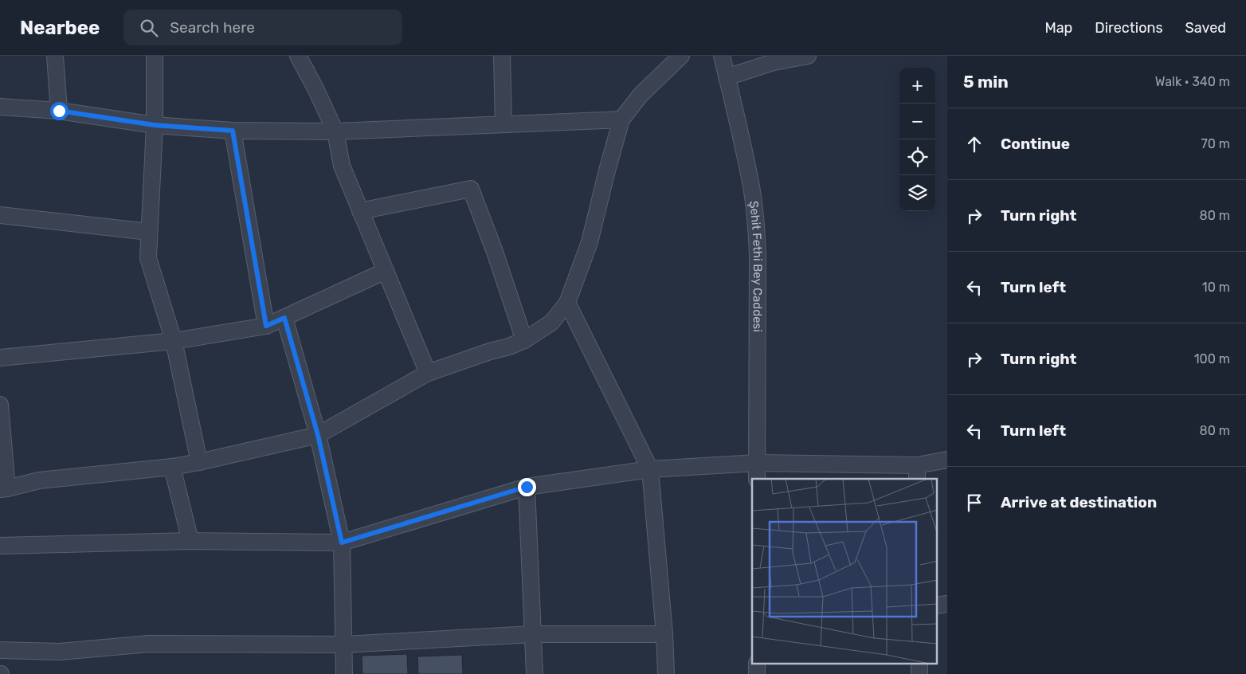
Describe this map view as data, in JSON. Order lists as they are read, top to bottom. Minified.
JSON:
{"streets":{"street":["Şehit Fethi Bey Caddesi"]},"page":{"header":"Nearbee","search":"Search here","nav":["Map","Directions","Saved"],"heading":["5 min","Walk · 340 m"],"map_buttons":["+","−"],"list":[["Continue","70 m"],["Turn right","80 m"],["Turn left","10 m"],["Turn right","100 m"],["Turn left","80 m"],"Arrive at destination"]}}
